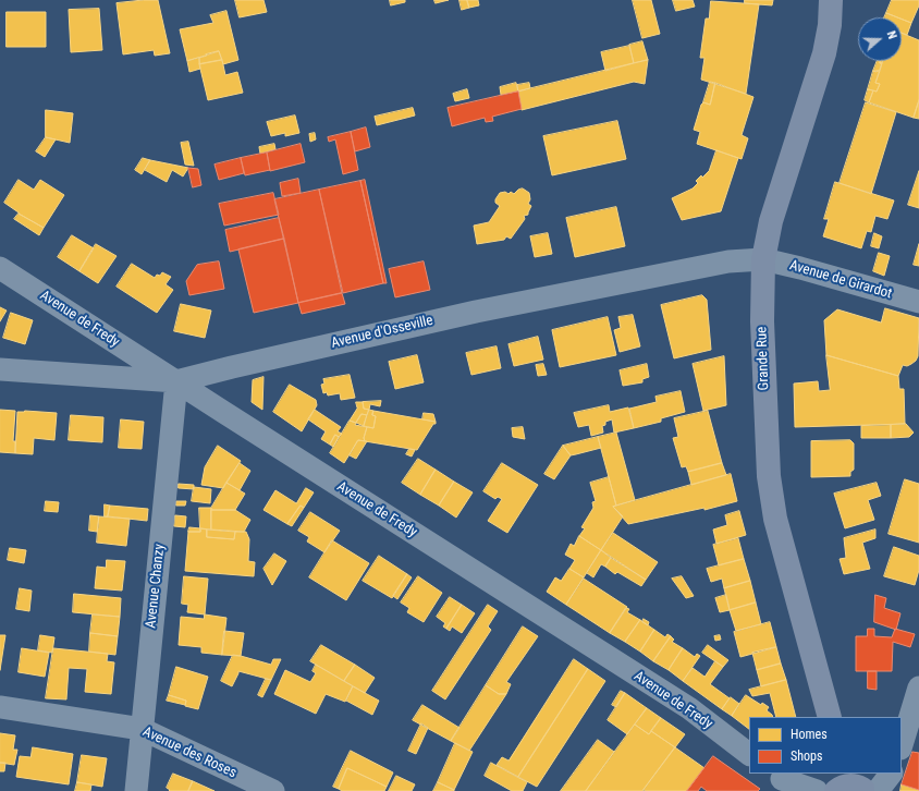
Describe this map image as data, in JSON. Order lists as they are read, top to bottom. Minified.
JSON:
{"streets":{"main road":["Grande Rue"],"street":["Avenue de Girardot","Avenue de Fredy","Avenue d'Osseville","Avenue Chanzy","Avenue des Roses"]},"crossings":[["Avenue de Girardot","Avenue d'Osseville"],["Avenue de Girardot","Grande Rue"],["Avenue de Fredy","Avenue d'Osseville"],["Avenue de Fredy","Avenue Chanzy"],["Avenue d'Osseville","Grande Rue"],["Avenue d'Osseville","Avenue Chanzy"],["Avenue Chanzy","Avenue des Roses"]],"legend":["Homes","Shops"],"north":"right"}
